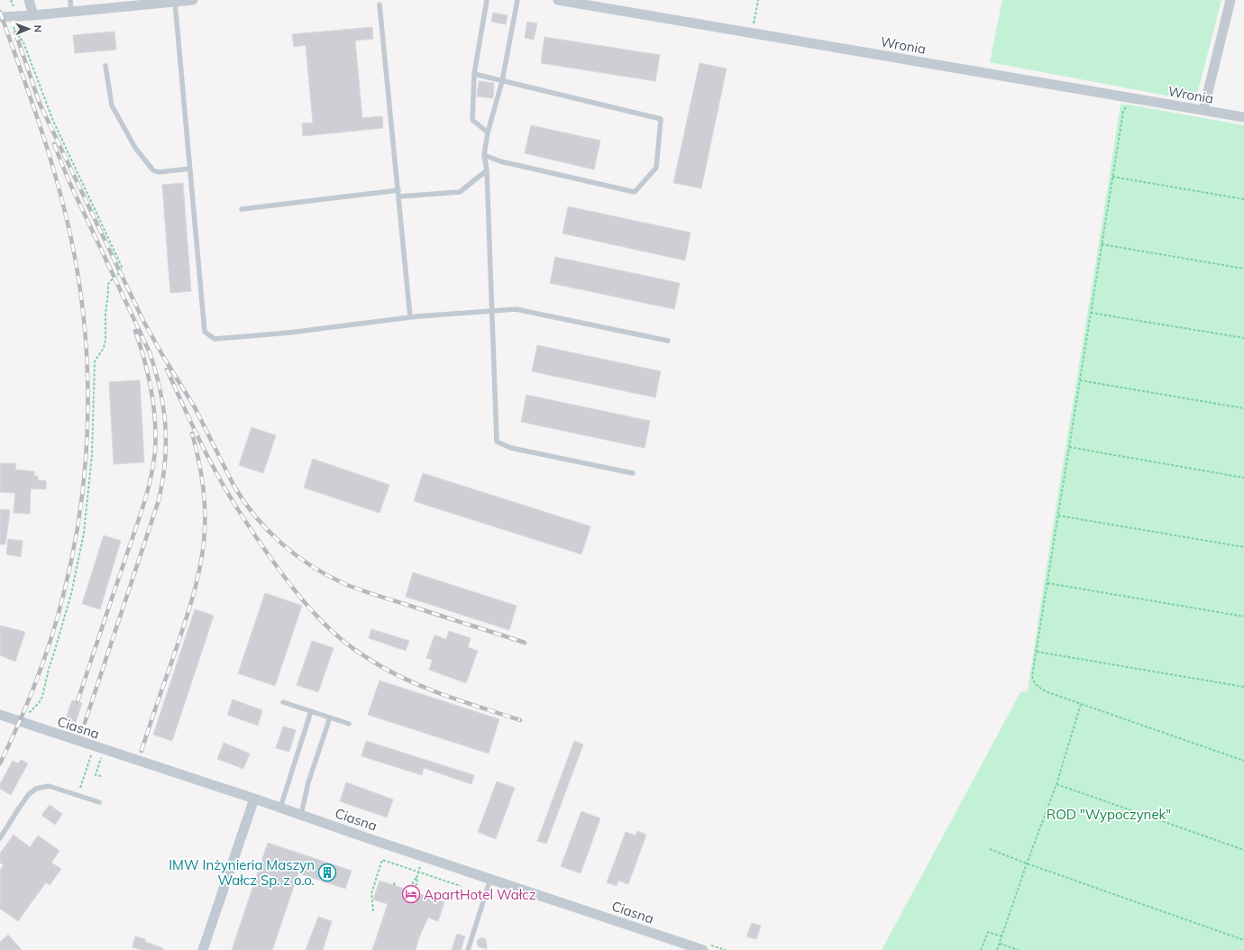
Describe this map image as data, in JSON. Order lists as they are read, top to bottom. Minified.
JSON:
{"streets":{"street":["Wronia","Ciasna"]},"parks":["ROD \"Wypoczynek\""],"places":{"building":["IMW Inżynieria Maszyn Wałcz Sp. z o.o."],"hotel":["ApartHotel Wałcz"]},"north":"right"}
